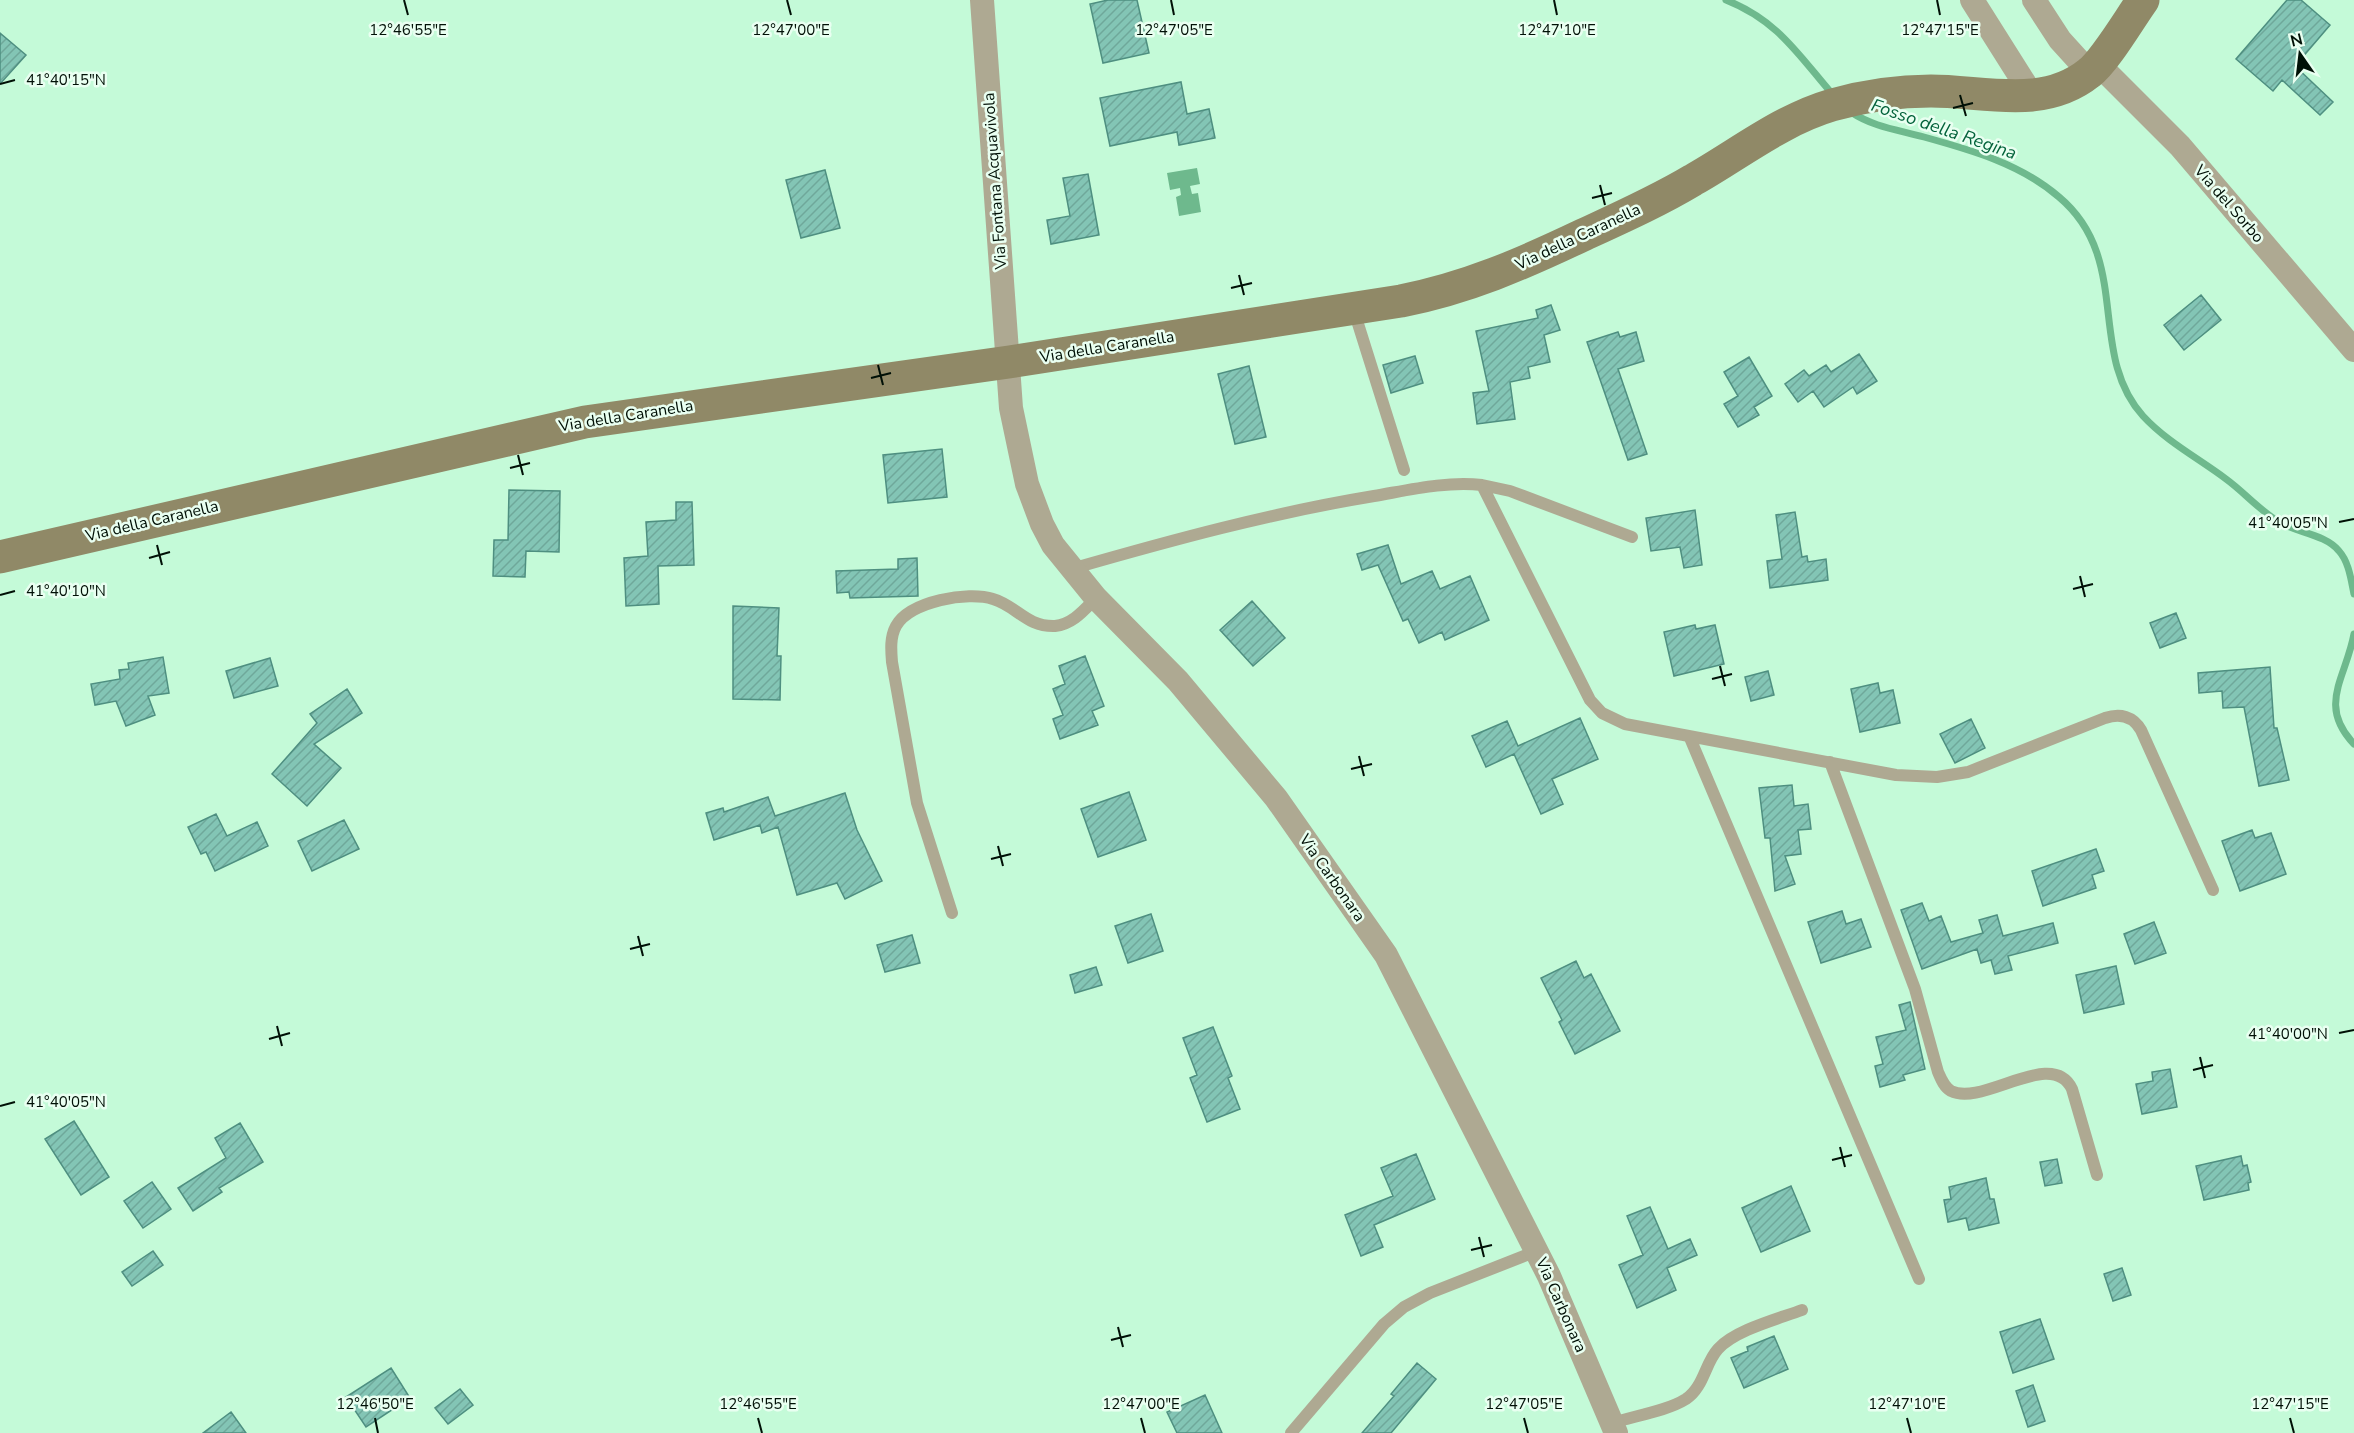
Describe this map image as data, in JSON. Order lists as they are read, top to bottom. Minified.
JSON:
{"streets":{"main road":["Via della Caranella"],"street":["Via Fontana Acquavivola","Via del Sorbo","Via Carbonara"]},"crossings":[["Via Fontana Acquavivola","Via della Caranella"],["Via Fontana Acquavivola","Via Carbonara"],["Via del Sorbo","Via della Caranella"],["Via della Caranella","Via Carbonara"]],"water":["Fosso della Regina"],"north":"top","coordinates":["12°46'55\"E","12°47'00\"E","12°47'05\"E","12°47'10\"E","12°47'15\"E","41°40'15\"N","41°40'05\"N","41°40'10\"N","41°40'00\"N","12°46'50\"E"]}
